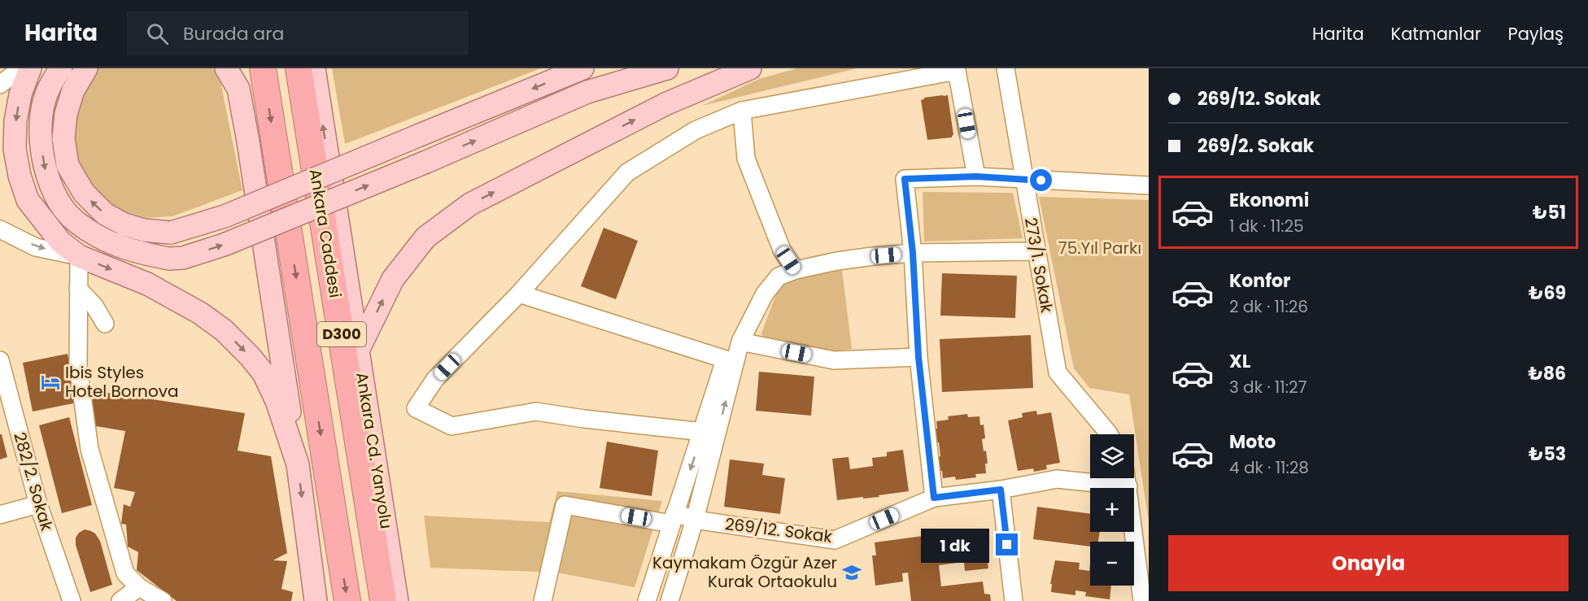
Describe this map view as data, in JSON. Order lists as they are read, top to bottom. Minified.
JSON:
{"streets":{"highway":["Ankara Caddesi","D300"],"main road":["Ankara Cd. Yanyolu"],"street":["273/1. Sokak","282/2. Sokak","269/12. Sokak"]},"parks":["75.Yıl Parkı"],"places":{"hotel":["Ibis Styles Hotel Bornova"],"school or university":["Kaymakam Özgür Azer Kurak Ortaokulu"]},"page":{"header":"Harita","search":"Burada ara","nav":["Harita","Katmanlar","Paylaş"],"banner":["269/12. Sokak","269/2. Sokak"],"list":[{"name":"Ekonomi","note":"1 dk · 11:25","value":"₺51"},{"name":"Konfor","note":"2 dk · 11:26","value":"₺69"},{"name":"XL","note":"3 dk · 11:27","value":"₺86"},{"name":"Moto","note":"4 dk · 11:28","value":"₺53"}],"map_buttons":["+","−"],"buttons":"Onayla","bubble":"1 dk"}}
